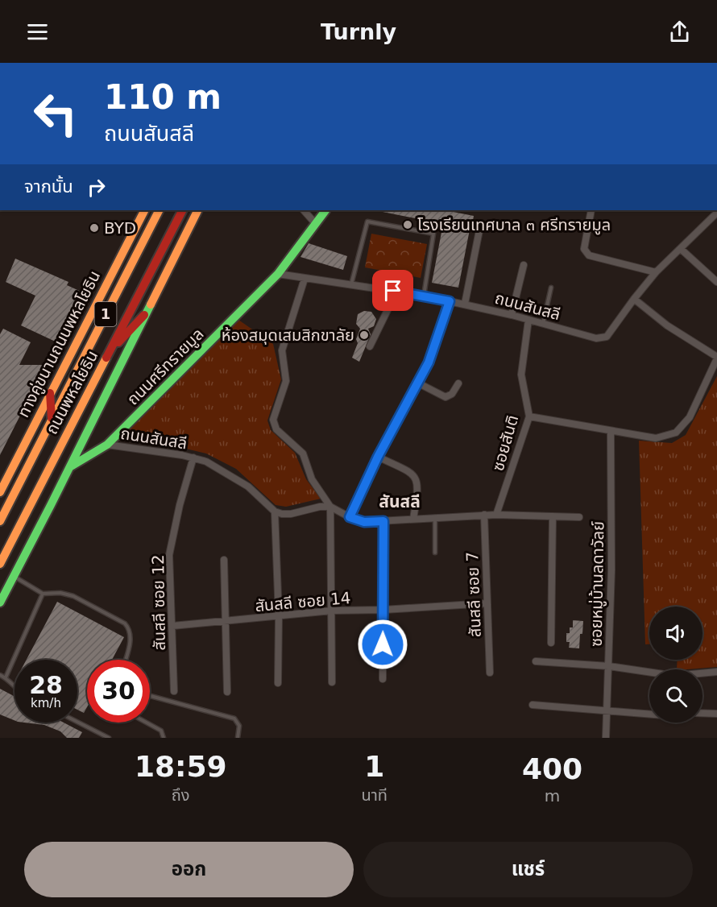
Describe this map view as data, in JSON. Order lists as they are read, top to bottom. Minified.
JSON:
{"streets":{"main road":["1","ทางคู่ขนานถนนพหลโยธิน","ถนนศรีทรายมูล","ถนนพหลโยธิน"],"street":["ถนนสันสลี","ซอยสันติ","ซอยหมู่บ้านลดาวัลย์","สันสลี ซอย 7","สันสลี ซอย 14","สันสลี ซอย 12"]},"crossings":[["ถนนสันสลี","ถนนศรีทรายมูล"],["ถนนสันสลี","ซอยสันติ"],["ถนนสันสลี","สันสลี ซอย 12"],["1","ถนนศรีทรายมูล"],["สันสลี ซอย 7","สันสลี ซอย 14"],["สันสลี ซอย 14","สันสลี ซอย 12"]],"districts":["สันสลี"],"places":["โรงเรียนเทศบาล ๓ ศรีทรายมูล","BYD","ห้องสมุดเสมสิกขาลัย"],"page":{"header":"Turnly","turn":["110 m","ถนนสันสลี"],"then":"จากนั้น","speed":"28 km/h","limit":"30","eta":["18:59","ถึง","1","นาที","400","m"],"buttons":["ออก","แชร์"]}}
